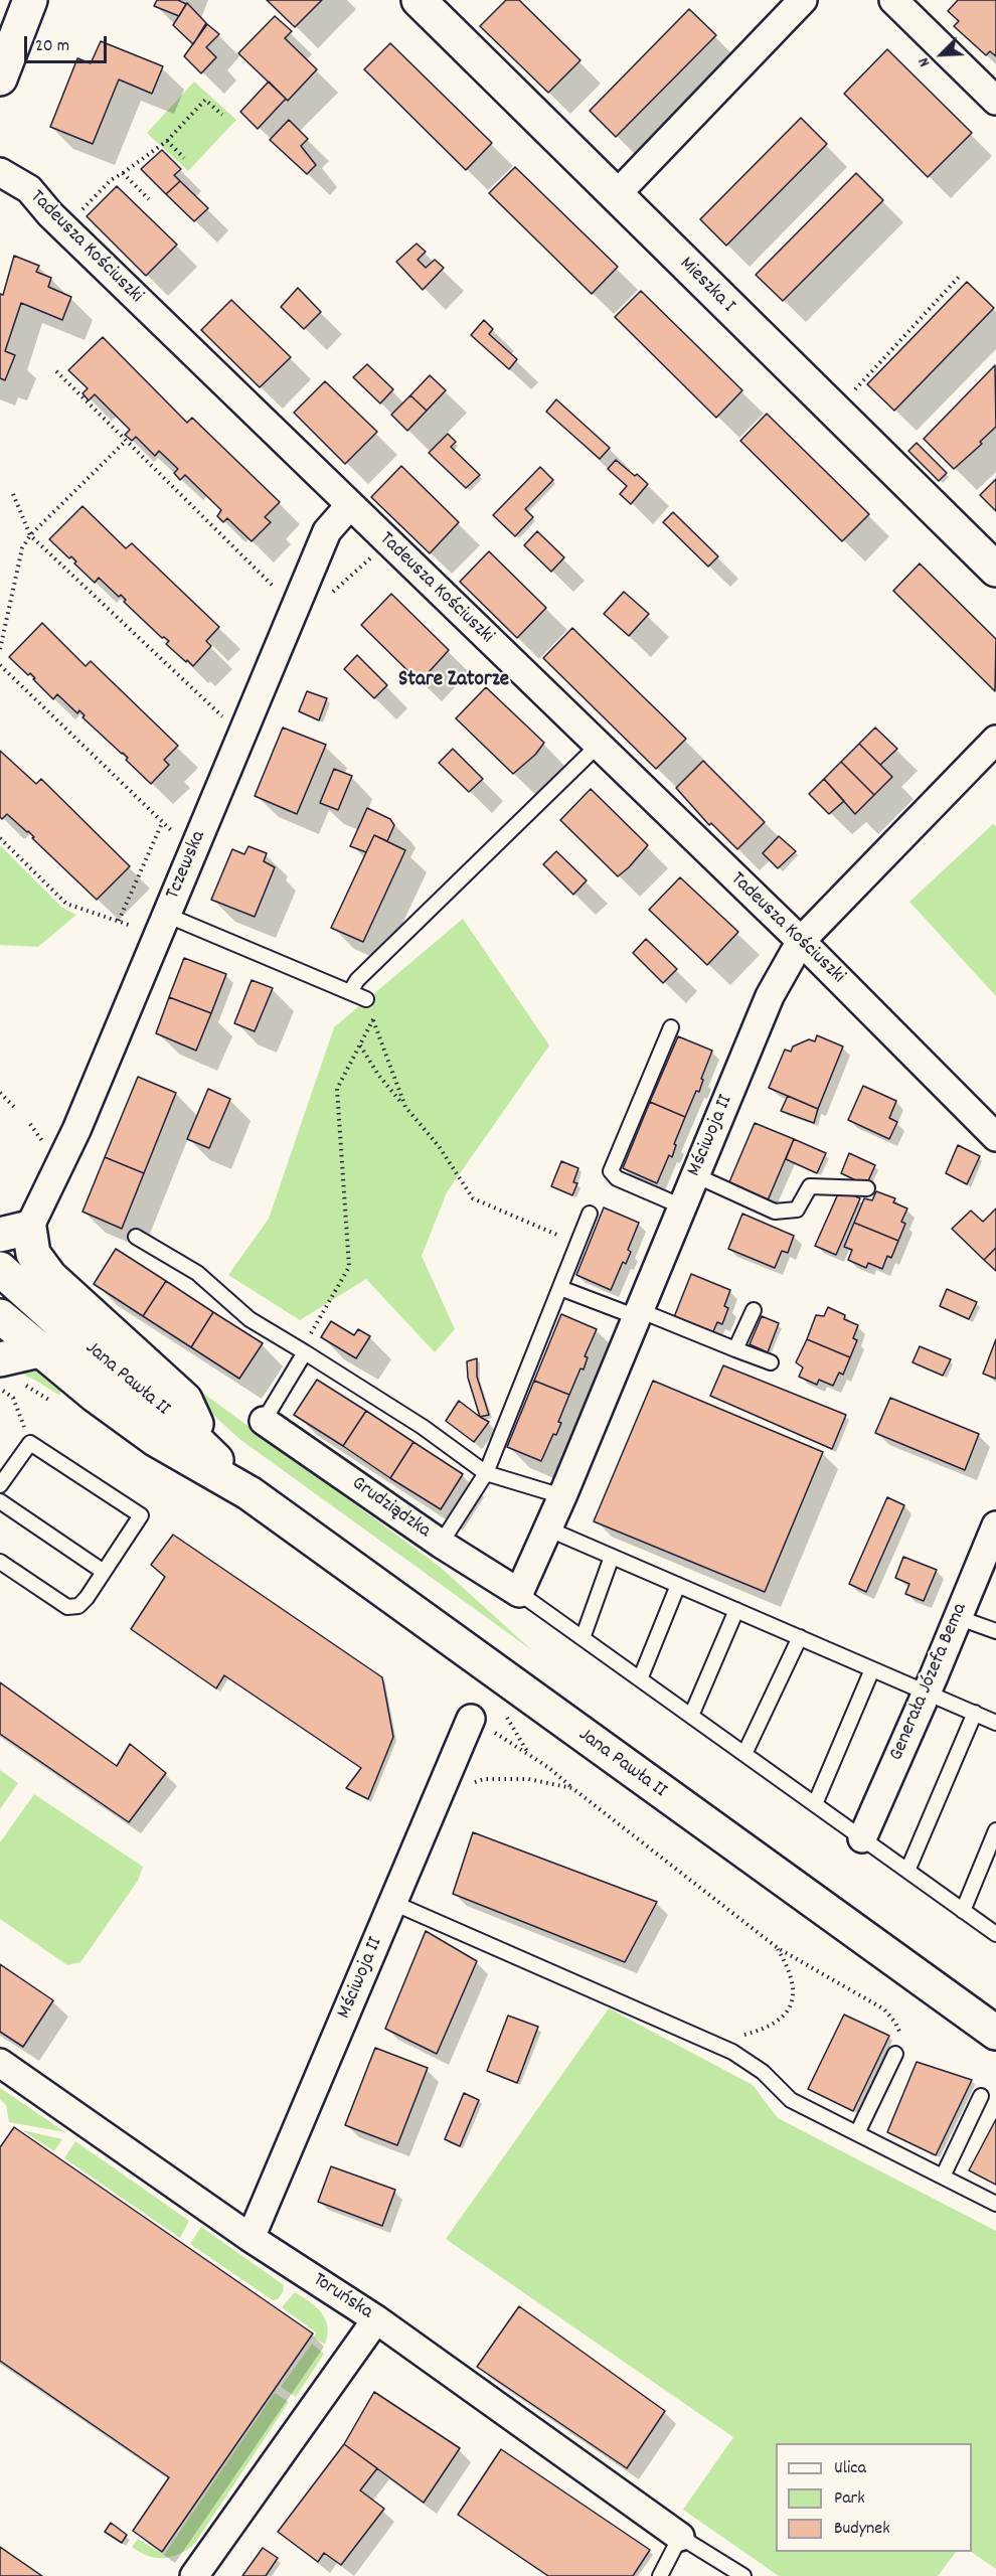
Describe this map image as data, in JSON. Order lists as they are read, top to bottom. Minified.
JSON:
{"streets":{"main road":["Mieszka I","Jana Pawła II"],"street":["Tadeusza Kościuszki","Tczewska","Mściwoja II","Grudziądzka","Generała Józefa Bema","Toruńska"]},"crossings":[["Tadeusza Kościuszki","Tczewska"],["Tadeusza Kościuszki","Mściwoja II"],["Mściwoja II","Grudziądzka"],["Mściwoja II","Toruńska"]],"districts":["Stare Zatorze"],"legend":["Ulica","Park","Budynek"],"scale_bar":"20 m","north":"bottom left"}
